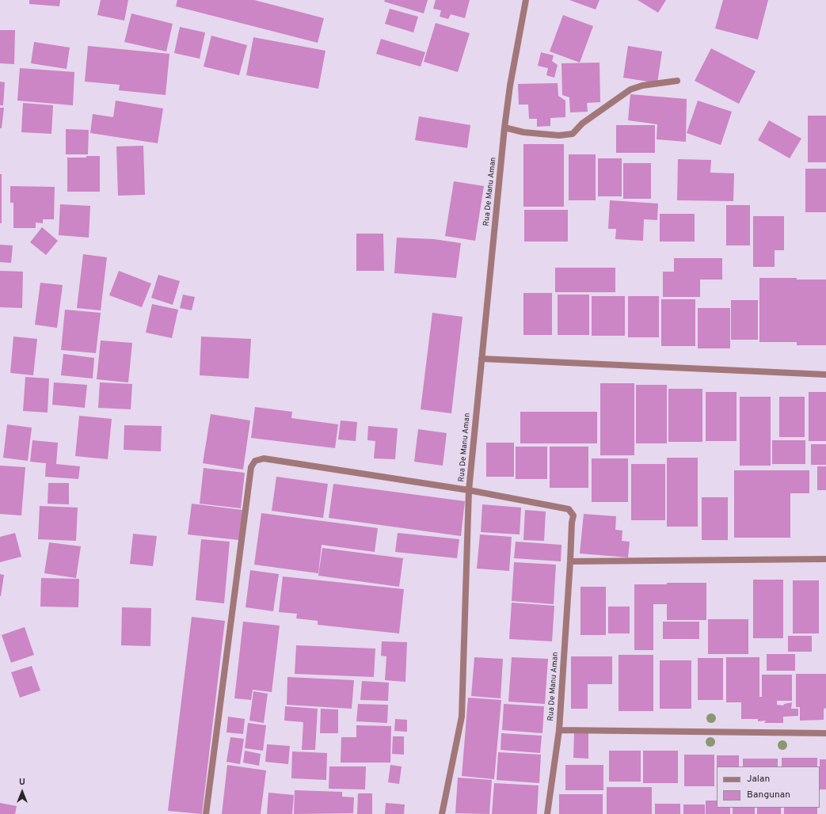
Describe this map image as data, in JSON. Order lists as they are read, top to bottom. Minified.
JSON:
{"streets":{"street":["Rua De Manu Aman"]},"legend":["Jalan","Bangunan"],"north":"top"}
